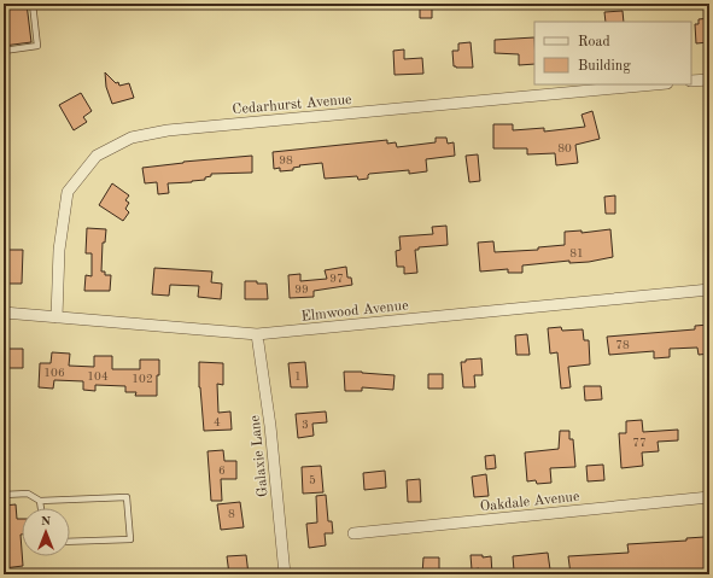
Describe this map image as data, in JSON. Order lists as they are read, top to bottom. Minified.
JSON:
{"streets":{"street":["Cedarhurst Avenue","Elmwood Avenue","Galaxie Lane","Oakdale Avenue"]},"crossings":[["Cedarhurst Avenue","Elmwood Avenue"],["Elmwood Avenue","Galaxie Lane"]],"house_numbers":["80","98","81","97","99","78","106","104","1","102","4","3","77","6","5","8"],"legend":["Road","Building"],"north":"top"}
